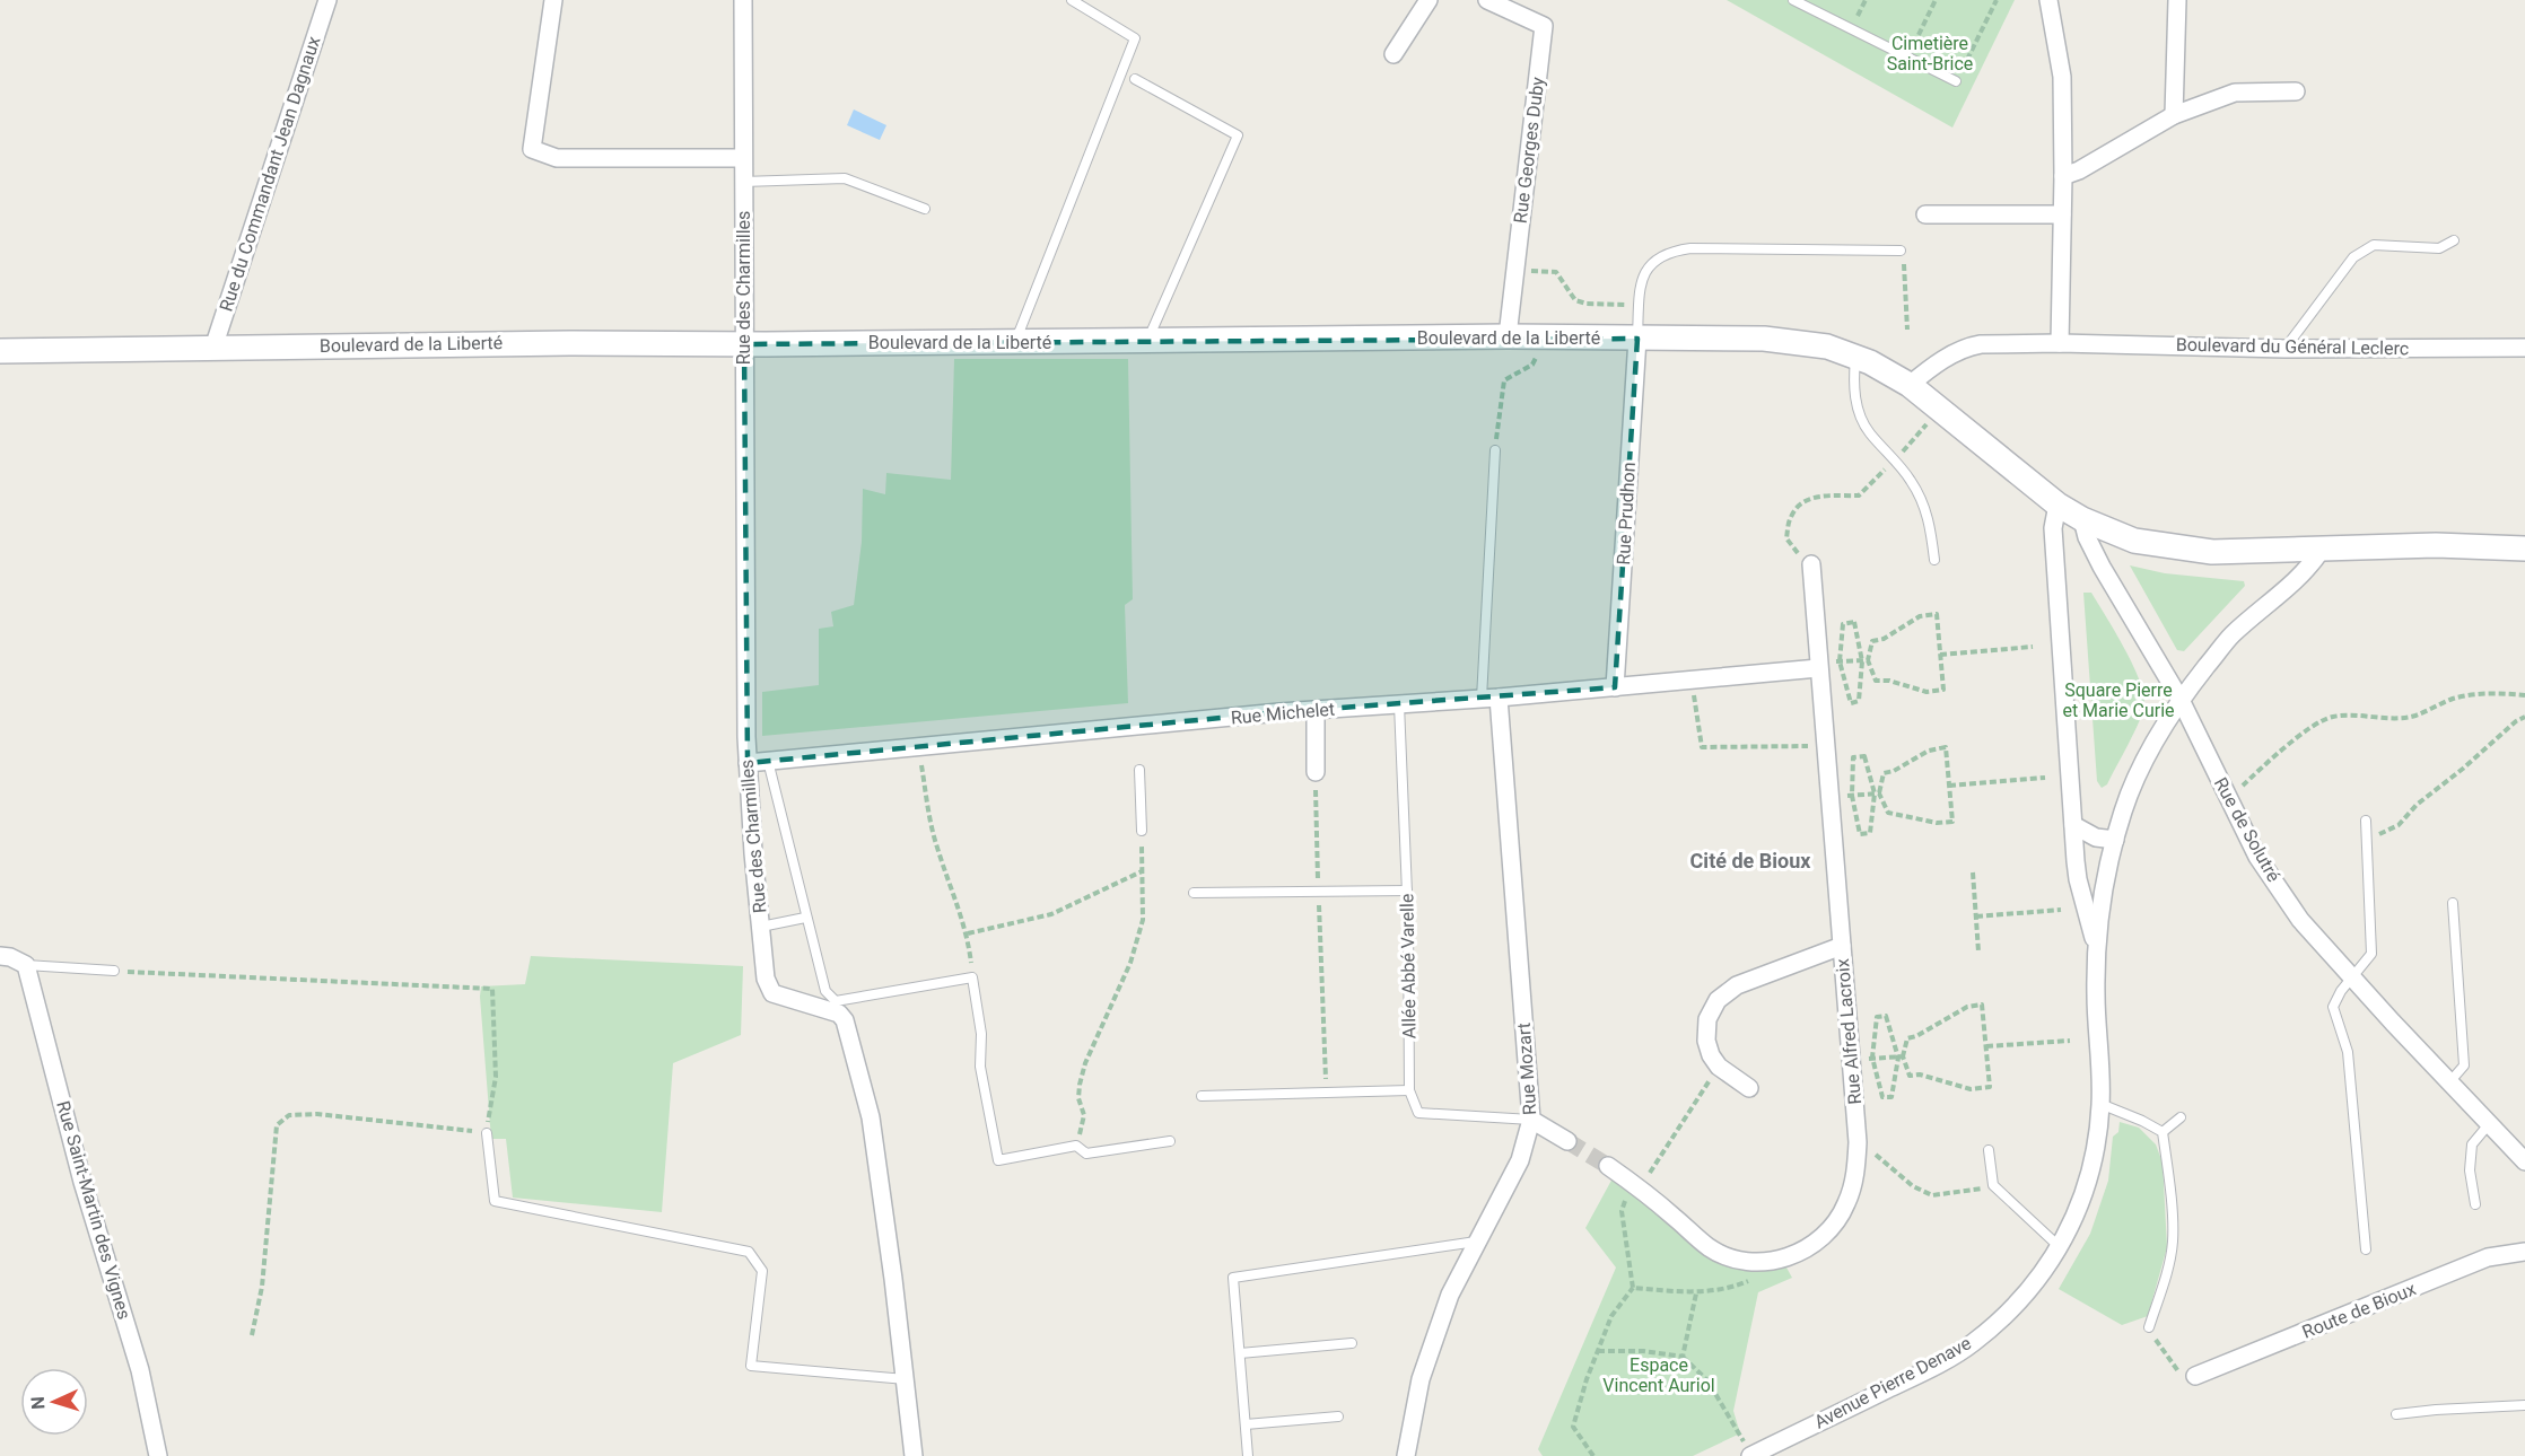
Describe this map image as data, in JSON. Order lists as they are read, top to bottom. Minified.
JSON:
{"streets":{"main road":["Boulevard de la Liberté"],"street":["Rue Georges Duby","Rue du Commandant Jean Dagnaux","Rue des Charmilles","Boulevard du Général Leclerc","Rue Prudhon","Rue Michelet","Rue de Solutré","Rue Alfred Lacroix","Rue Mozart","Rue Saint-Martin des Vignes","Route de Bioux","Avenue Pierre Denave"],"lane":["Allée Abbé Varelle"]},"crossings":[["Rue Georges Duby","Boulevard de la Liberté"],["Rue du Commandant Jean Dagnaux","Boulevard de la Liberté"],["Rue des Charmilles","Boulevard de la Liberté"],["Rue des Charmilles","Rue Michelet"],["Boulevard de la Liberté","Boulevard du Général Leclerc"],["Boulevard de la Liberté","Rue Prudhon"],["Boulevard de la Liberté","Rue de Solutré"],["Boulevard de la Liberté","Avenue Pierre Denave"],["Rue Prudhon","Rue Michelet"],["Rue Michelet","Allée Abbé Varelle"],["Rue Michelet","Rue Alfred Lacroix"],["Rue Michelet","Rue Mozart"],["Rue de Solutré","Avenue Pierre Denave"]],"districts":["Cité de Bioux"],"parks":["Cimetière Saint-Brice","Square Pierre et Marie Curie","Espace Vincent Auriol"],"north":"left"}
